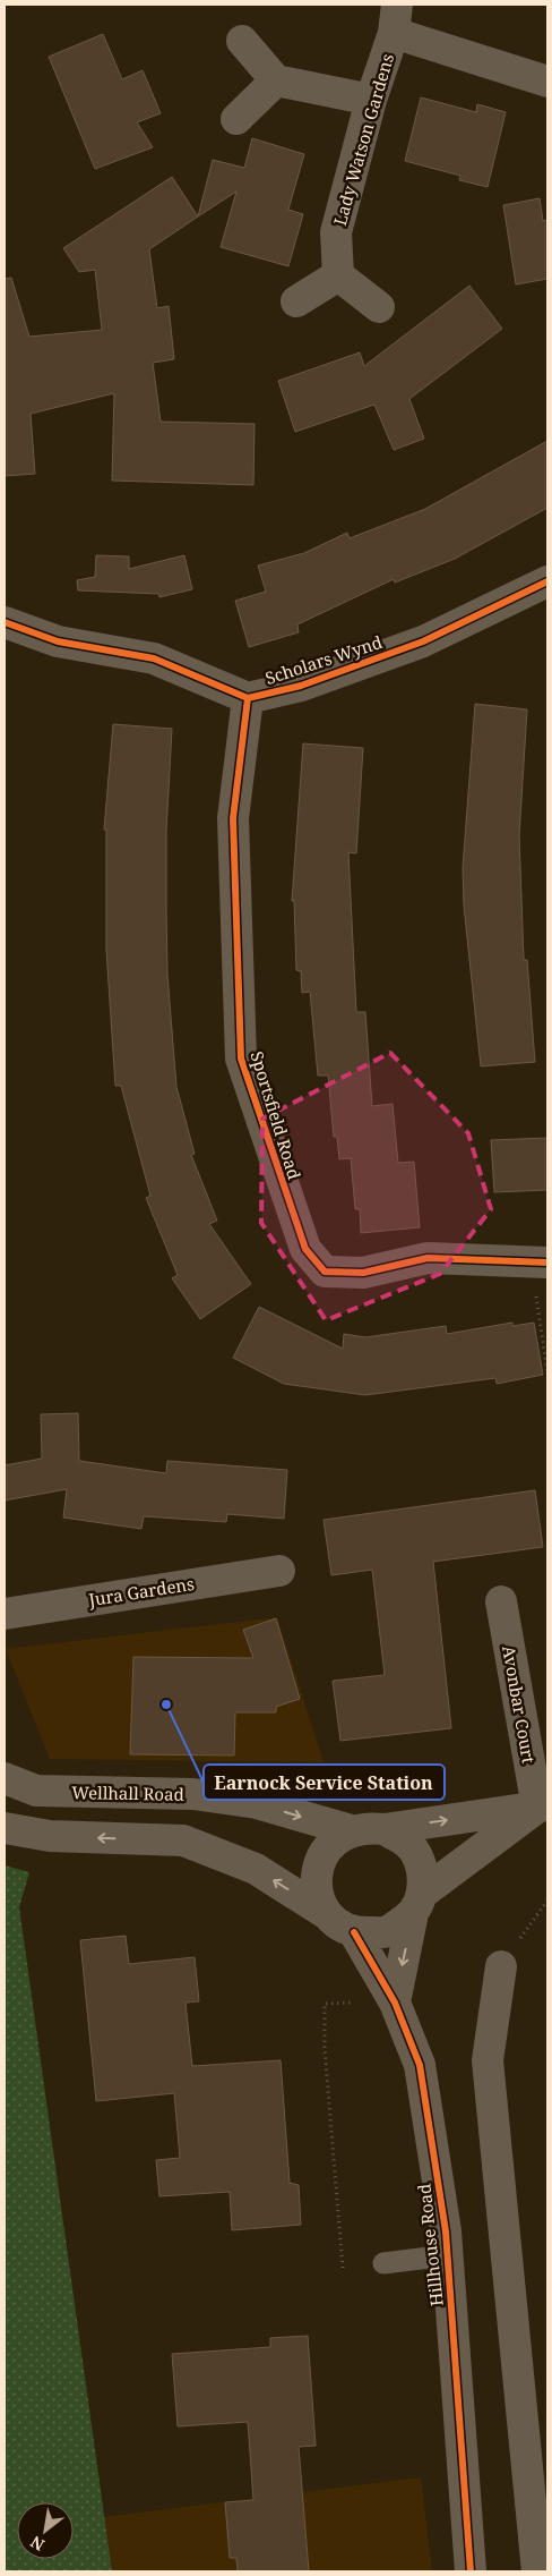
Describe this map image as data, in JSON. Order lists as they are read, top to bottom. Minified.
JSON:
{"streets":{"street":["Lady Watson Gardens","Scholars Wynd","Sportsfield Road","Jura Gardens","Avonbar Court","Wellhall Road","Hillhouse Road"]},"crossings":[["Scholars Wynd","Sportsfield Road"],["Wellhall Road","Hillhouse Road"]],"places":["Earnock Service Station"],"north":"bottom left"}
